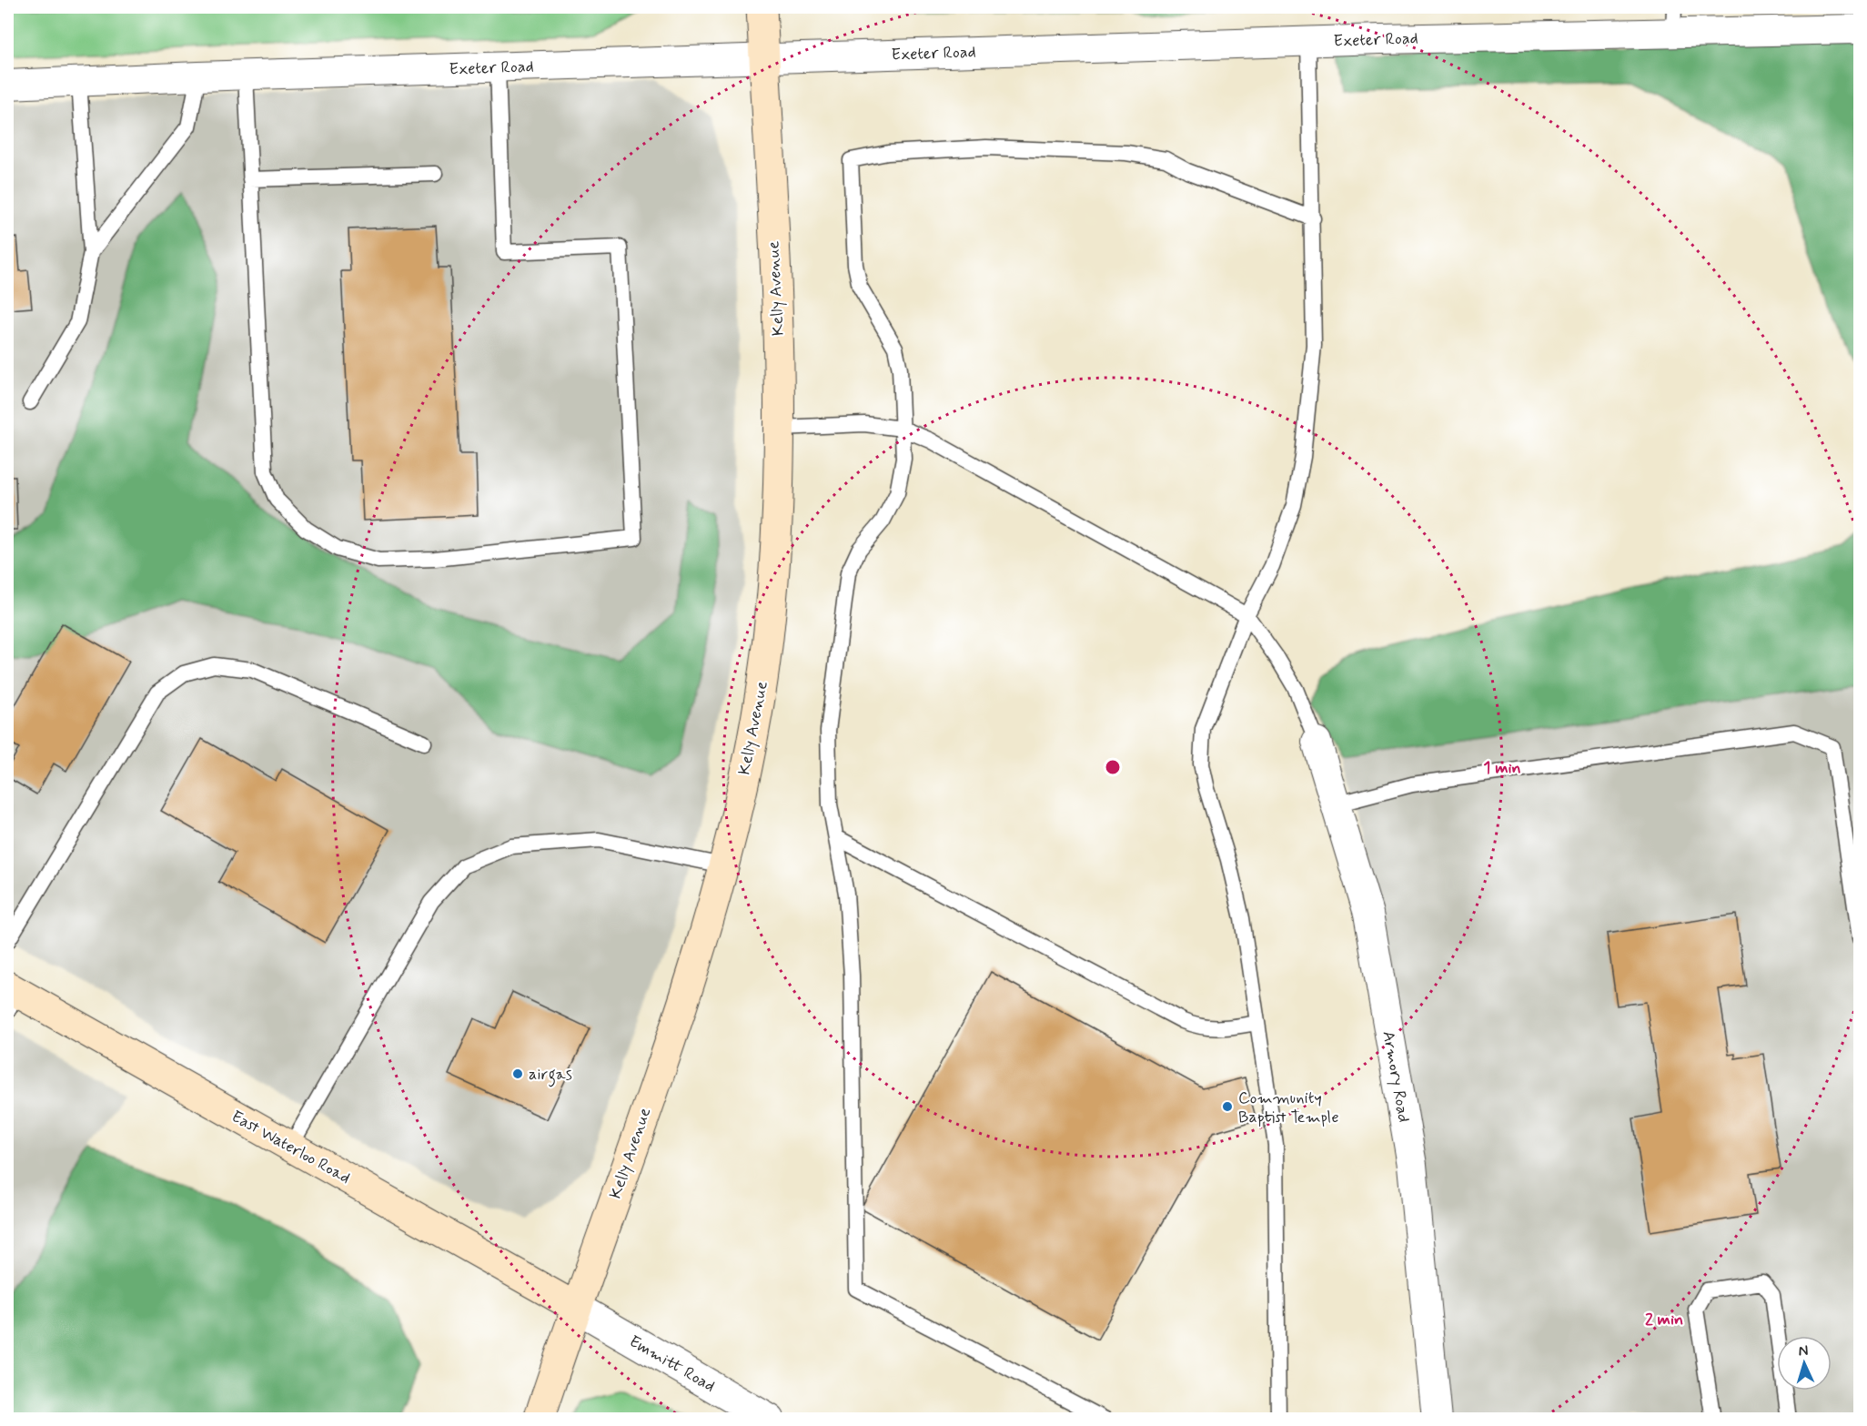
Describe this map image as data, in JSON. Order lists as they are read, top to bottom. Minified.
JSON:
{"streets":{"main road":["Kelly Avenue","East Waterloo Road"],"street":["Exeter Road","Armory Road","Emmitt Road"]},"crossings":[["Exeter Road","Kelly Avenue"],["Kelly Avenue","East Waterloo Road"],["Kelly Avenue","Emmitt Road"],["East Waterloo Road","Emmitt Road"]],"places":["airgas","Community Baptist Temple"],"north":"top","rings":["1 min","2 min"]}
